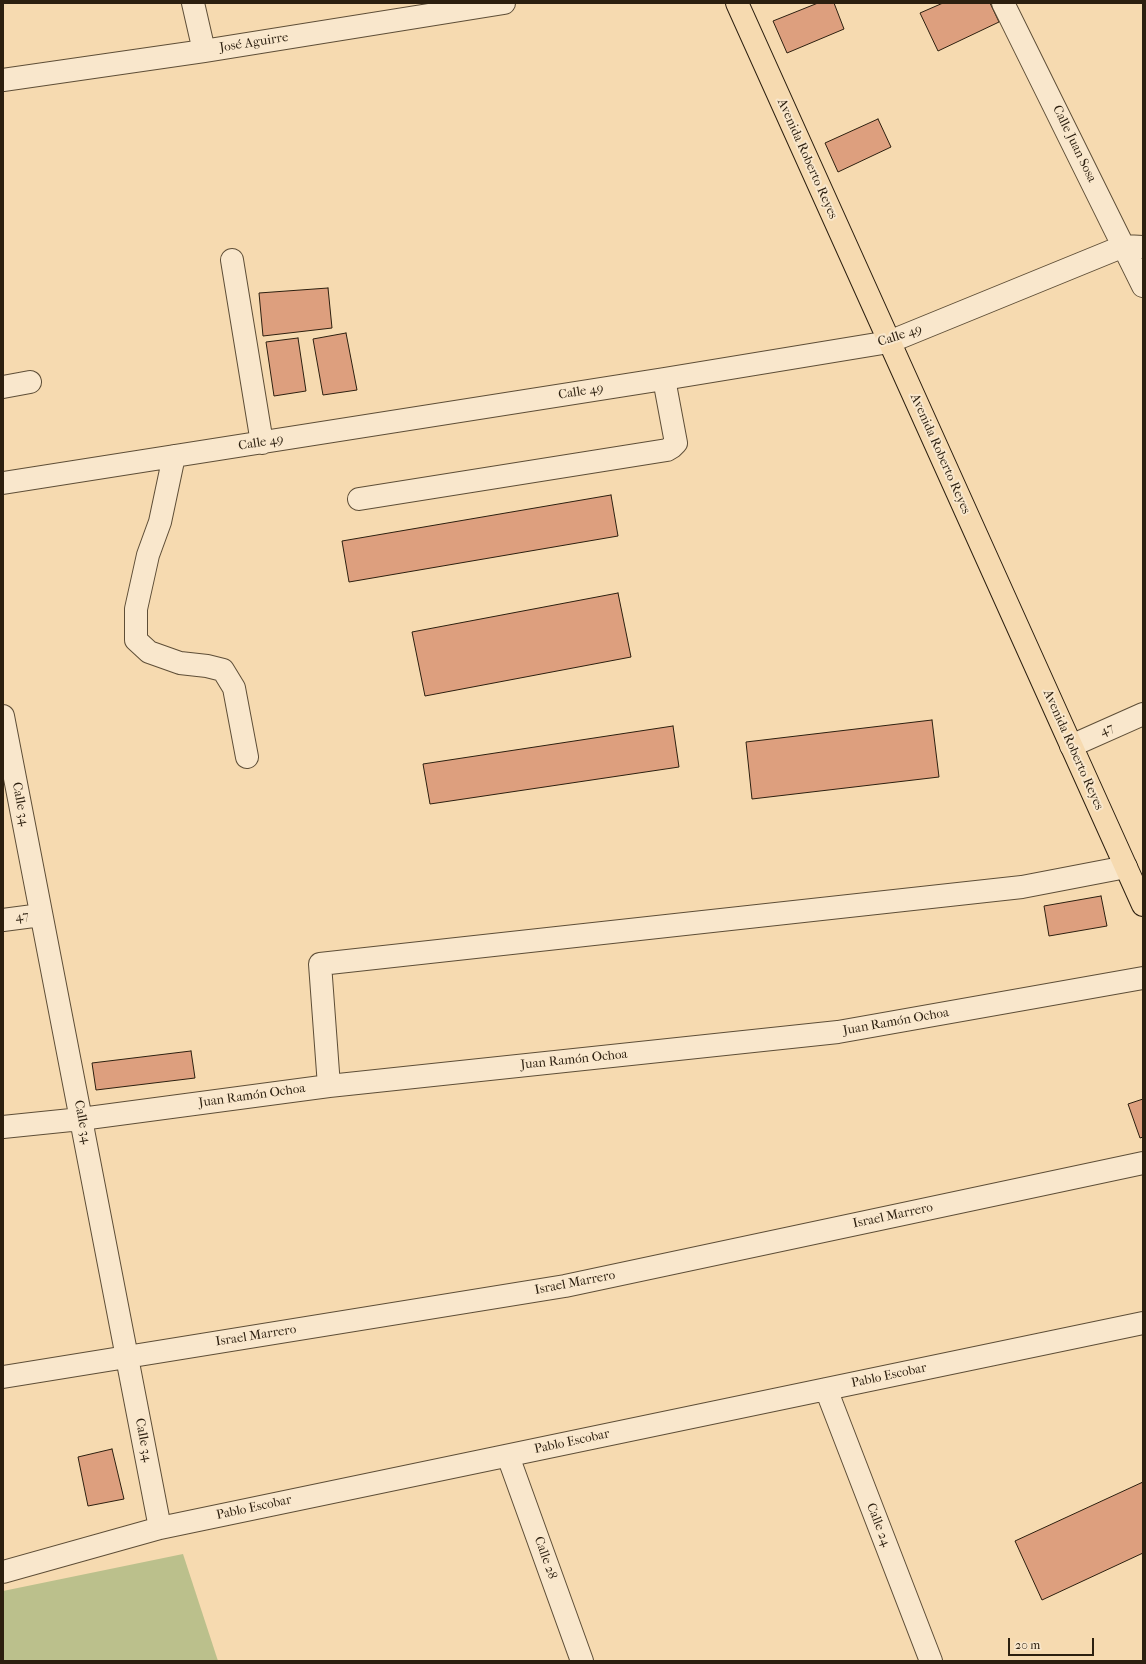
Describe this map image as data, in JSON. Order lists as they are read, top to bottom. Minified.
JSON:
{"streets":{"main road":["Avenida Roberto Reyes"],"street":["José Aguirre","Calle Juan Sosa","Calle 49","47","Calle 34","Juan Ramón Ochoa","Israel Marrero","Pablo Escobar","Calle 24","Calle 28"]},"crossings":[["Calle Juan Sosa","Calle 49"],["Avenida Roberto Reyes","Calle 49"],["Avenida Roberto Reyes","47"],["47","Calle 34"],["Calle 34","Juan Ramón Ochoa"],["Calle 34","Israel Marrero"],["Calle 34","Pablo Escobar"],["Pablo Escobar","Calle 24"],["Pablo Escobar","Calle 28"]],"scale_bar":"20 m"}
